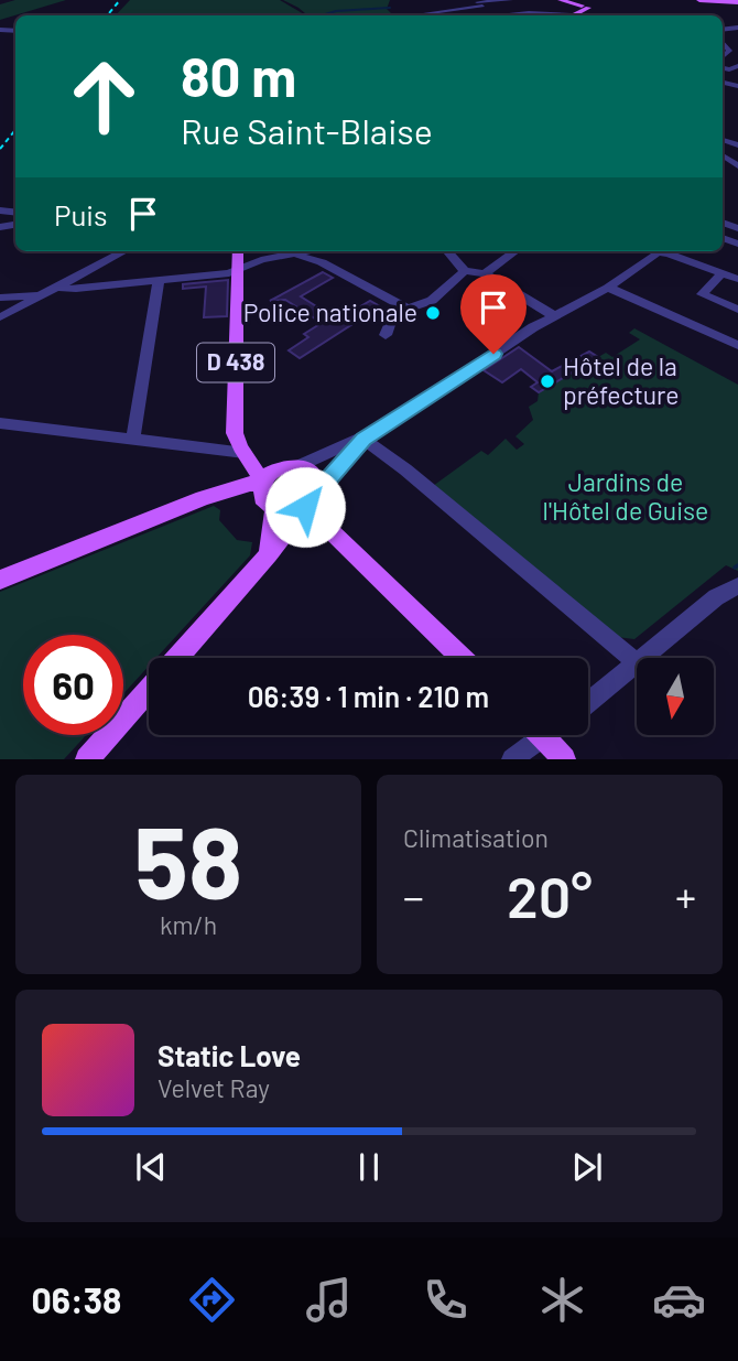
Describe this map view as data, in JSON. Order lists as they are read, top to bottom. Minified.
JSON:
{"streets":{"main road":["D 438"]},"parks":["Jardins de l'Hôtel de Guise"],"places":["Police nationale","Hôtel de la préfecture"],"north":"bottom","page":{"turn":["80 m","Rue Saint-Blaise"],"then":"Puis","limit":"60","trip":"06:39 · 1 min · 210 m","tile":[["58","km/h"],"Climatisation"],"heat":["−","20°","+"],"song":["Static Love","Velvet Ray"],"tabs":"06:38"}}
